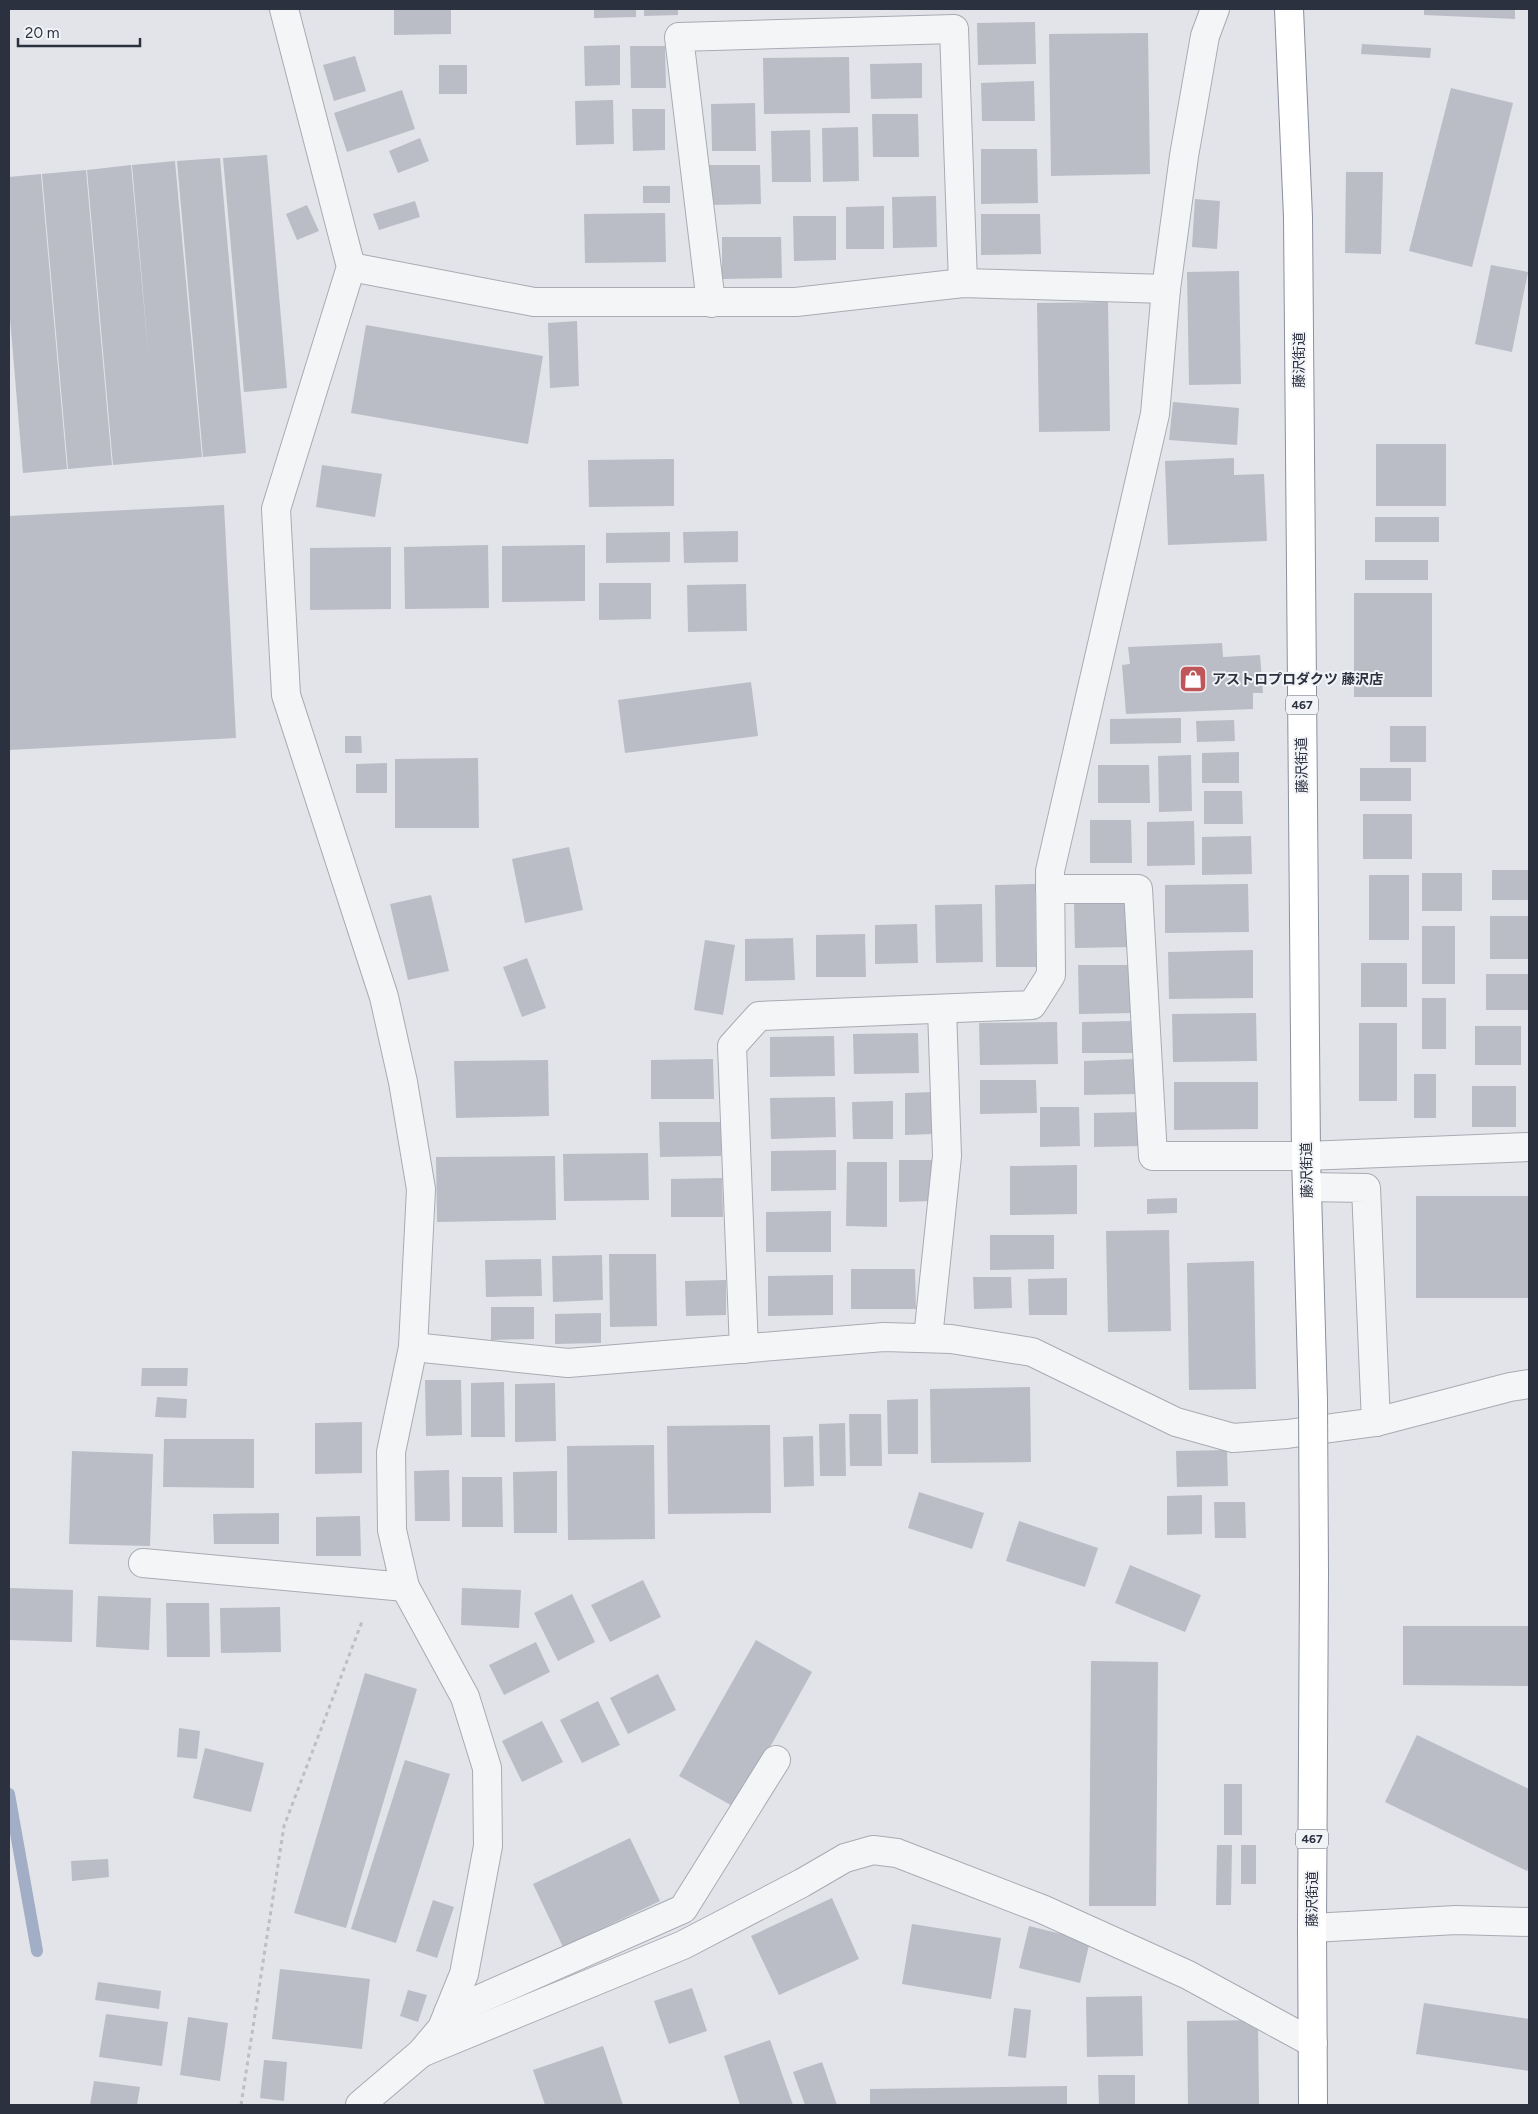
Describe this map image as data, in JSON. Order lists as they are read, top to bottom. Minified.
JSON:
{"streets":{"highway":["藤沢街道","467"]},"places":{"shop":["アストロプロダクツ 藤沢店"]},"scale_bar":"20 m"}
